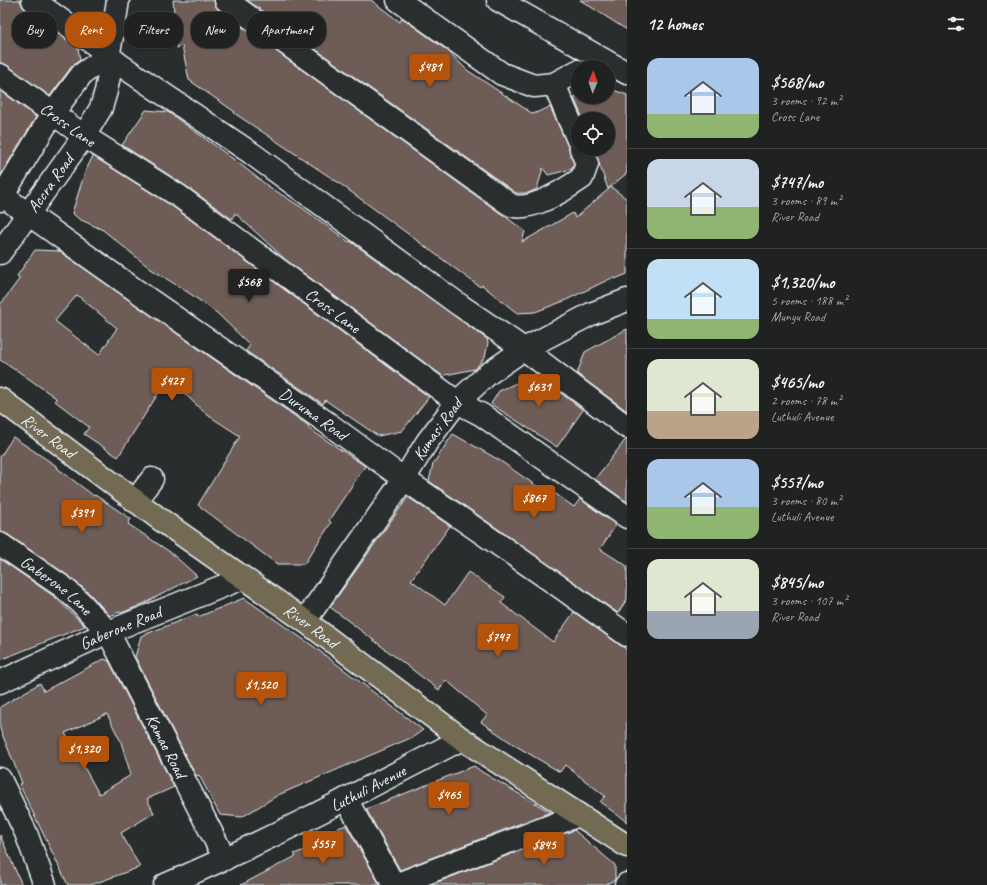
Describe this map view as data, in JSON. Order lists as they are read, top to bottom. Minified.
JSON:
{"streets":{"main road":["River Road"],"street":["Cross Lane","Accra Road","Duruma Road","Kumasi Road","Gaberone Lane","Gaberone Road","Kamae Road","Luthuli Avenue"]},"crossings":[["Cross Lane","Accra Road"],["Cross Lane","Kumasi Road"],["Accra Road","Duruma Road"],["Duruma Road","Kumasi Road"],["Kumasi Road","River Road"],["River Road","Gaberone Road"],["River Road","Luthuli Avenue"],["Gaberone Lane","Gaberone Road"],["Gaberone Lane","Kamae Road"],["Gaberone Road","Kamae Road"],["Kamae Road","Luthuli Avenue"]],"north":"top","page":{"heading":"12 homes","chip":["Buy","Rent","Filters","New","Apartment"],"list":[{"name":"$568/mo","note":"3 rooms · 92 m² · Cross Lane"},{"name":"$747/mo","note":"3 rooms · 89 m² · River Road"},{"name":"$1,320/mo","note":"5 rooms · 188 m² · Munyu Road"},{"name":"$465/mo","note":"2 rooms · 78 m² · Luthuli Avenue"},{"name":"$557/mo","note":"3 rooms · 80 m² · Luthuli Avenue"},{"name":"$845/mo","note":"3 rooms · 107 m² · River Road"}],"price":["$481","$568","$427","$631","$867","$391","$747","$1,520","$1,320","$465","$557","$845"]}}
